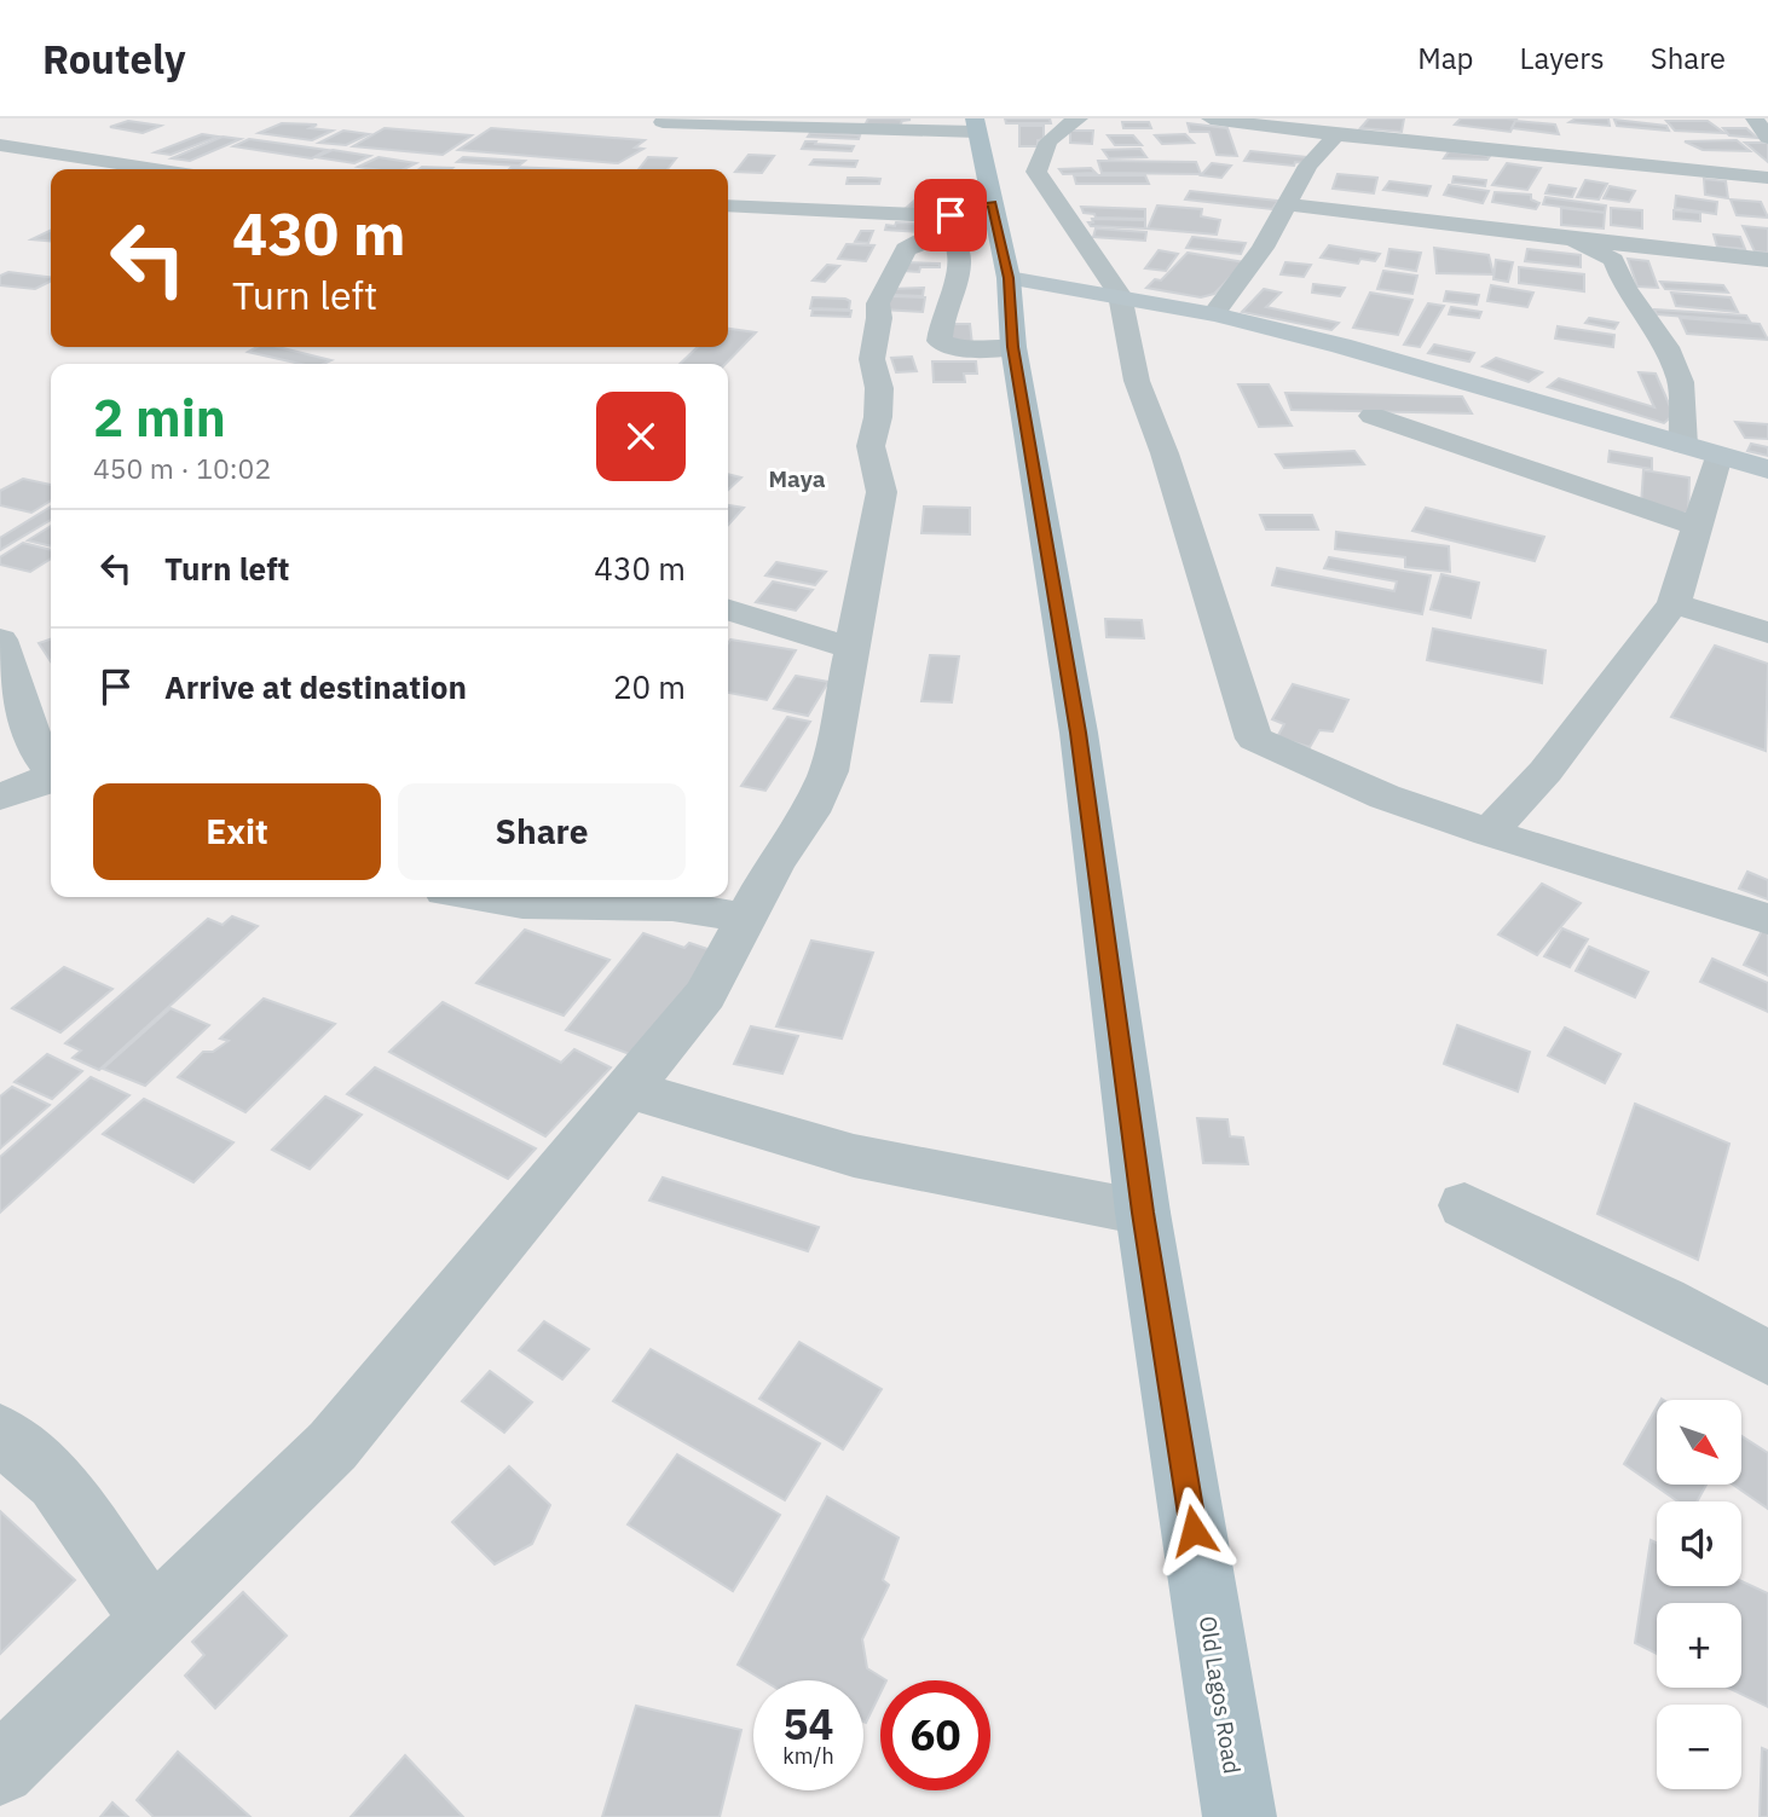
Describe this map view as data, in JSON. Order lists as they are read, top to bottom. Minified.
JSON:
{"streets":{"main road":["Old Lagos Road"]},"districts":["Maya"],"north":"bottom right","page":{"header":"Routely","nav":["Map","Layers","Share"],"turn":["430 m","Turn left"],"heading":["2 min","450 m · 10:02"],"list":[{"name":"Turn left","value":"430 m"},{"name":"Arrive at destination","value":"20 m"}],"buttons":["Exit","Share"],"map_buttons":["+","−"],"speed":"54 km/h","limit":"60"}}
